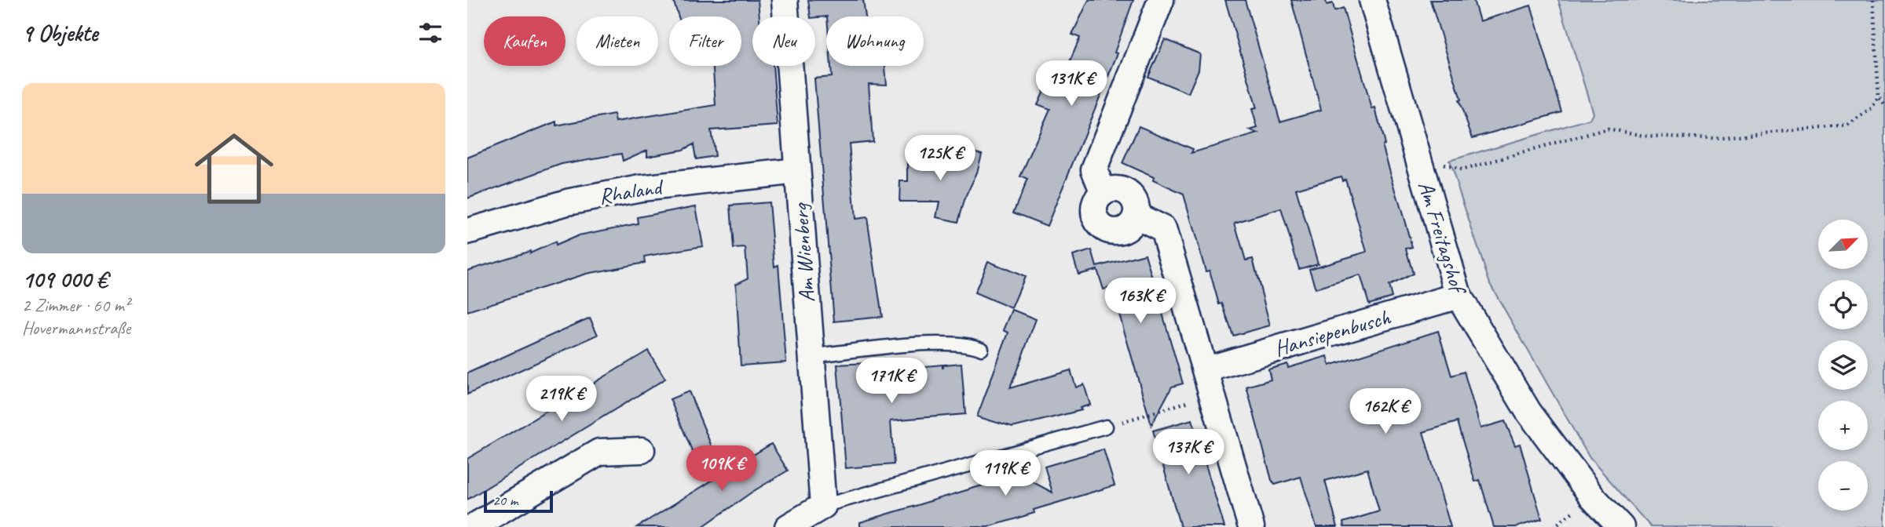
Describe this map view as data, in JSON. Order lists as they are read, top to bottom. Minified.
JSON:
{"streets":{"street":["Rhaland","Am Freitagshof","Am Wienberg","Hansiepenbusch"]},"crossings":[["Rhaland","Am Wienberg"],["Am Freitagshof","Hansiepenbusch"]],"scale_bar":"20 m","north":"top right","page":{"heading":"9 Objekte","chip":["Kaufen","Mieten","Filter","Neu","Wohnung"],"price":["131K €","125K €","163K €","171K €","219K €","162K €","137K €","109K €","119K €"],"list":[{"name":"109 000 €","note":"2 Zimmer · 60 m² · Hovermannstraße"}],"map_buttons":["+","−"],"scale":"20 m"}}
